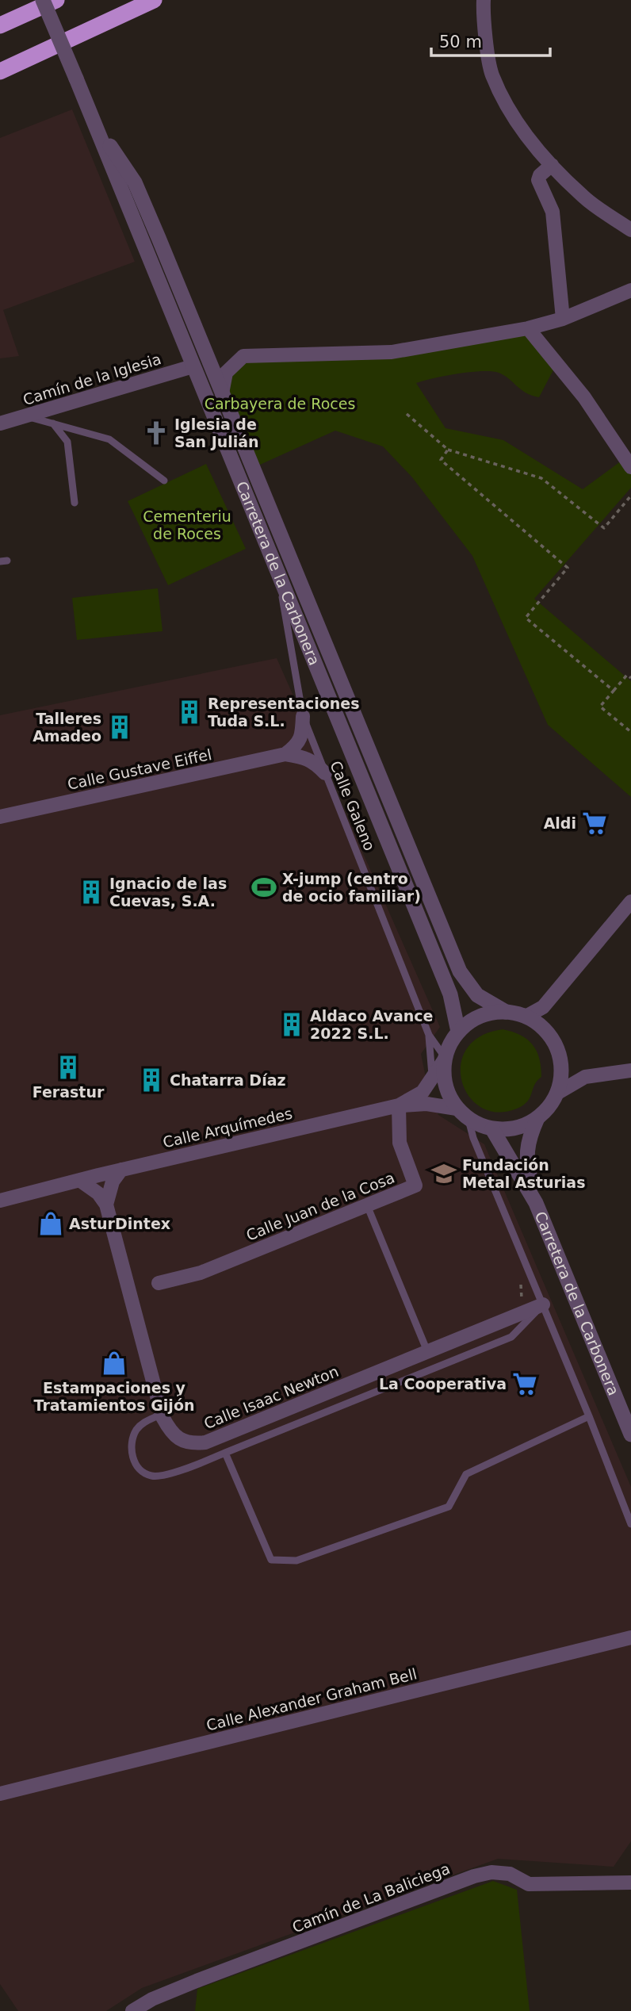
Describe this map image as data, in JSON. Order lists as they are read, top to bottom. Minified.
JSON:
{"streets":{"street":["Camín de la Iglesia","Carretera de la Carbonera","Calle Gustave Eiffel","Calle Arquímedes","Calle Juan de la Cosa","Calle Isaac Newton","Calle Alexander Graham Bell","Camín de La Baliciega"],"lane":["Calle Galeno"]},"crossings":[["Camín de la Iglesia","Carretera de la Carbonera"],["Carretera de la Carbonera","Calle Galeno"],["Carretera de la Carbonera","Calle Arquímedes"],["Calle Gustave Eiffel","Calle Galeno"],["Calle Galeno","Calle Arquímedes"],["Calle Arquímedes","Calle Juan de la Cosa"]],"parks":["Carbayera de Roces","Cementeriu de Roces"],"places":{"church":["Iglesia de San Julián"],"building":["Representaciones Tuda S.L.","Talleres Amadeo","Ignacio de las Cuevas, S.A.","Aldaco Avance 2022 S.L.","Ferastur","Chatarra Díaz"],"supermarket":["Aldi","La Cooperativa"],"sports":["X-jump (centro de ocio familiar)"],"school or university":["Fundación Metal Asturias"],"shop":["AsturDintex","Estampaciones y Tratamientos Gijón"]},"scale_bar":"50 m"}
